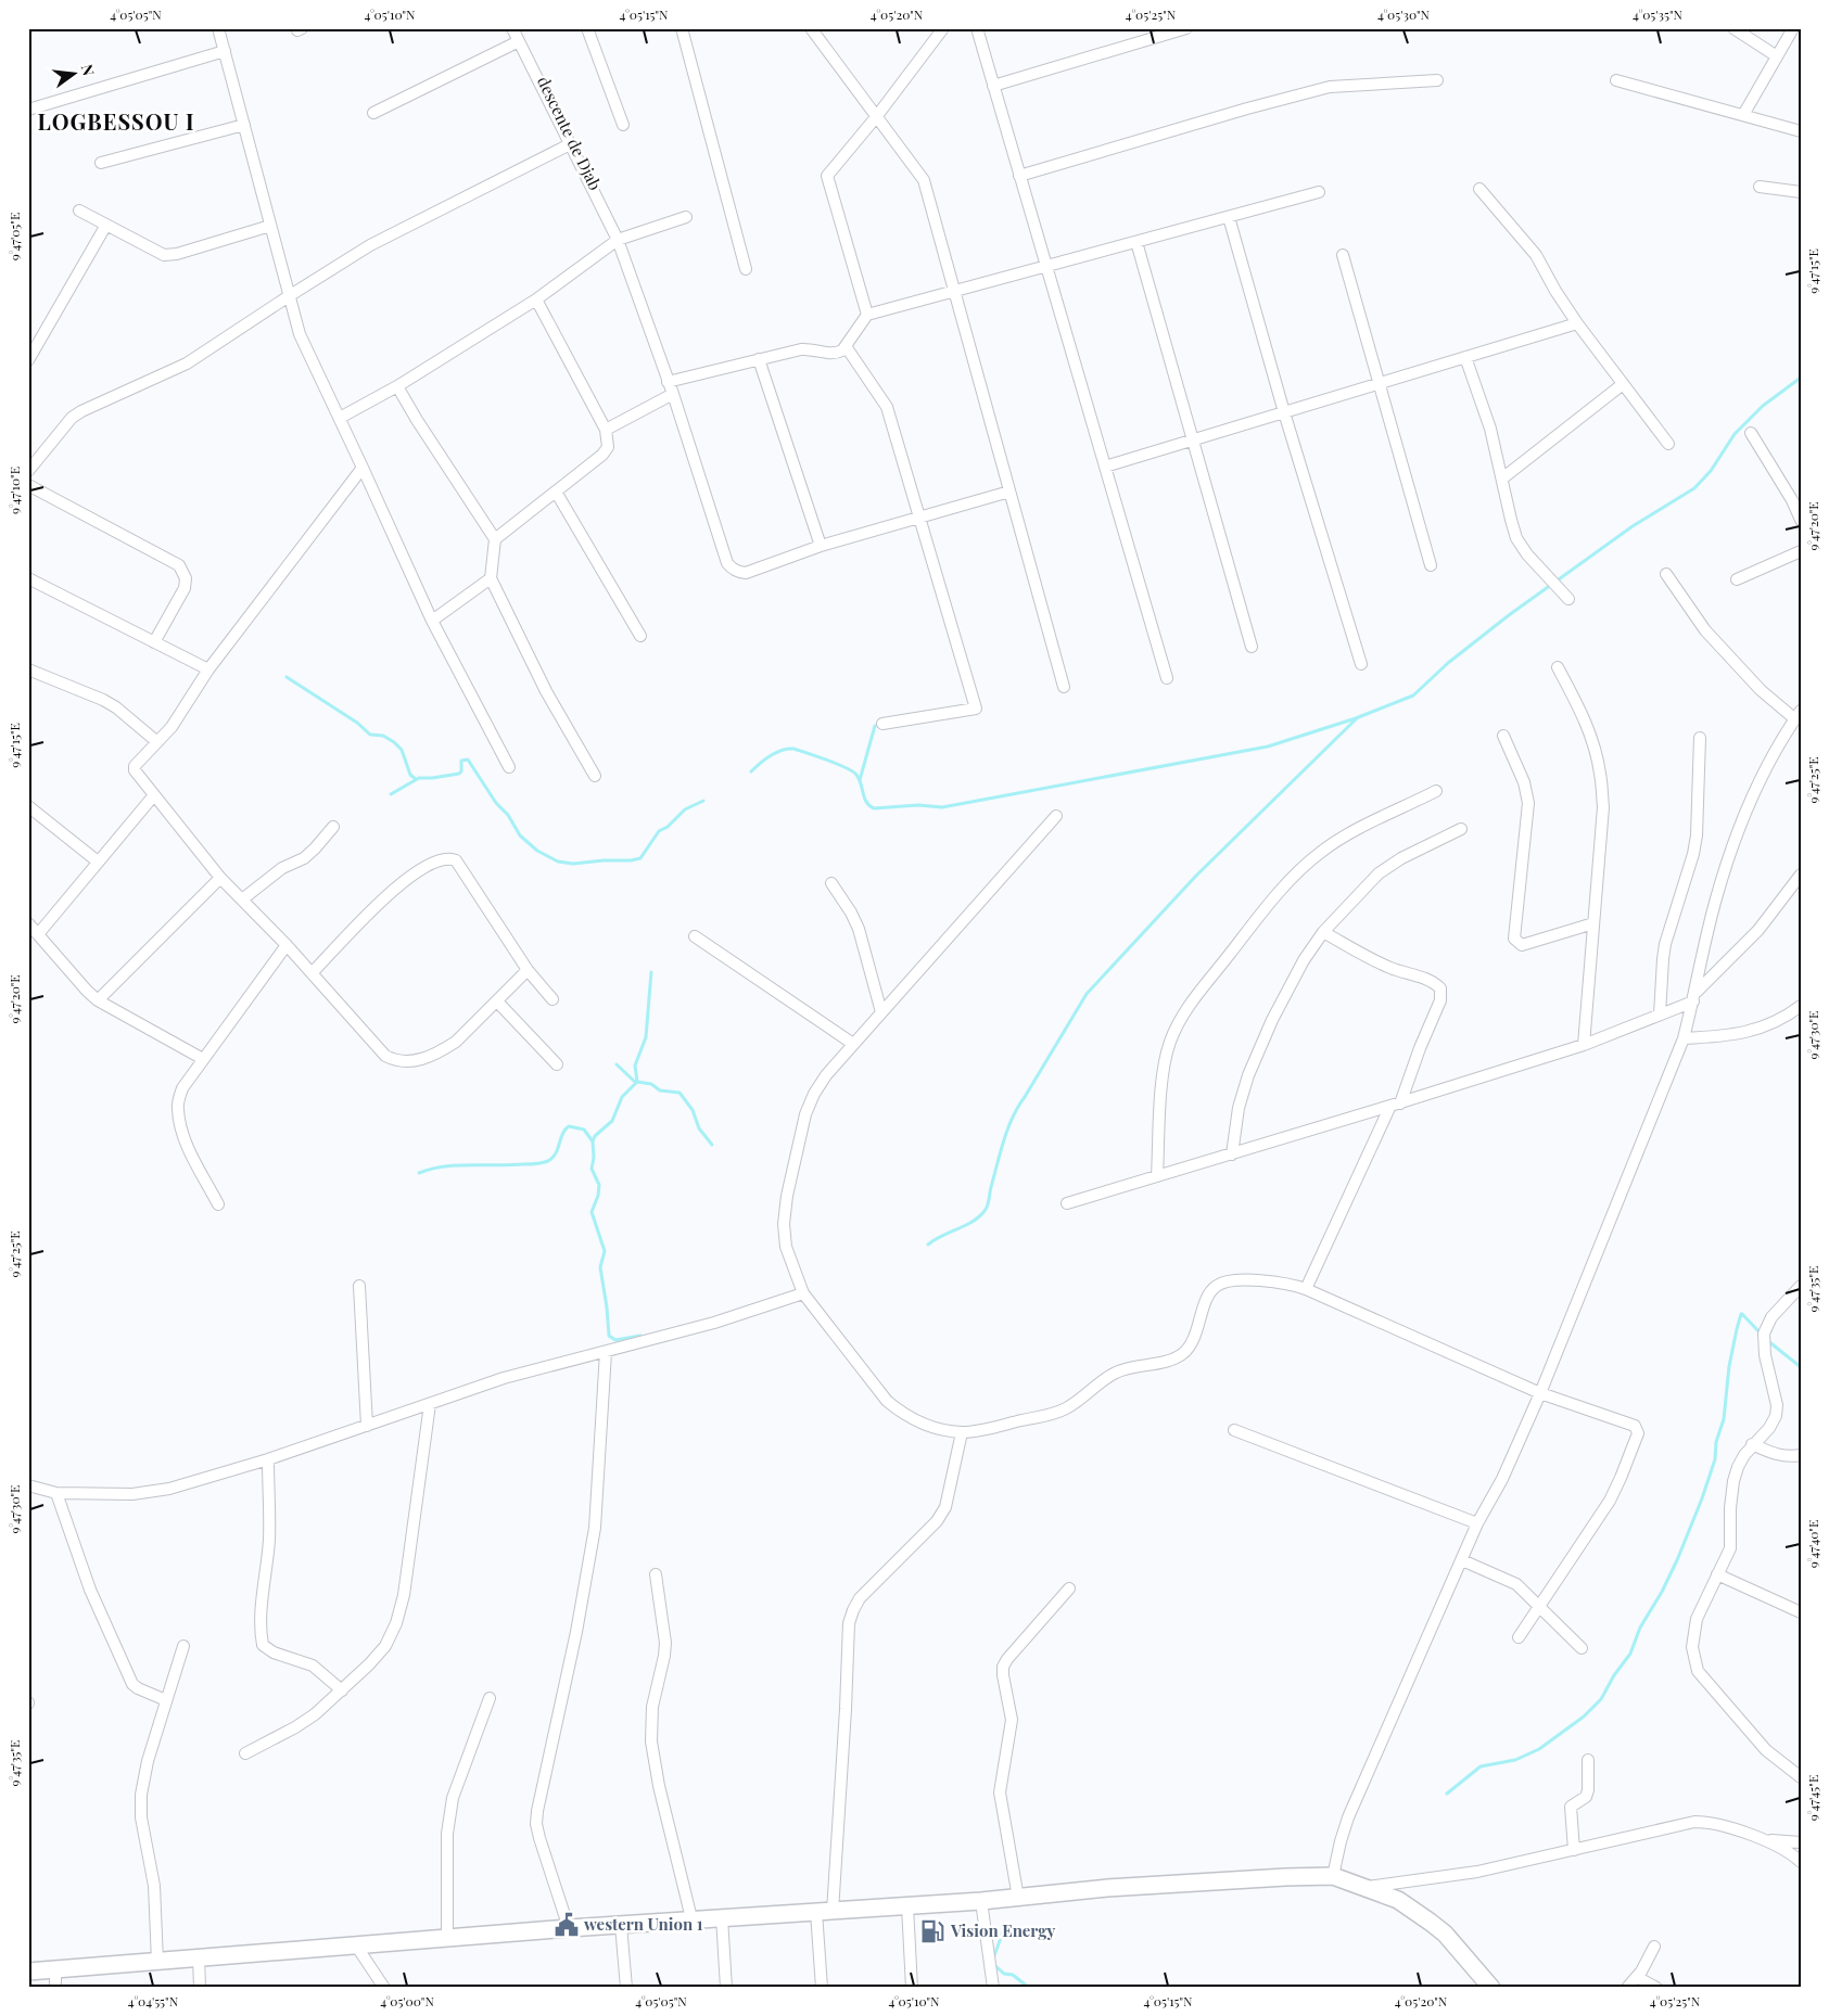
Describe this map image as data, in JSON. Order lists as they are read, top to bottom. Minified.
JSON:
{"streets":{"street":["descente de Djab"]},"districts":["LOGBESSOU I"],"places":{"public building":["western Union 1"],"fuel station":["Vision Energy"]},"north":"right","coordinates":["4°05'05\"N","4°05'10\"N","4°05'15\"N","4°05'20\"N","4°05'25\"N","4°05'30\"N","4°05'35\"N","9°47'05\"E","9°47'15\"E","9°47'10\"E","9°47'20\"E","9°47'25\"E","9°47'30\"E","9°47'35\"E","9°47'40\"E","9°47'45\"E","4°04'55\"N","4°05'00\"N"]}
